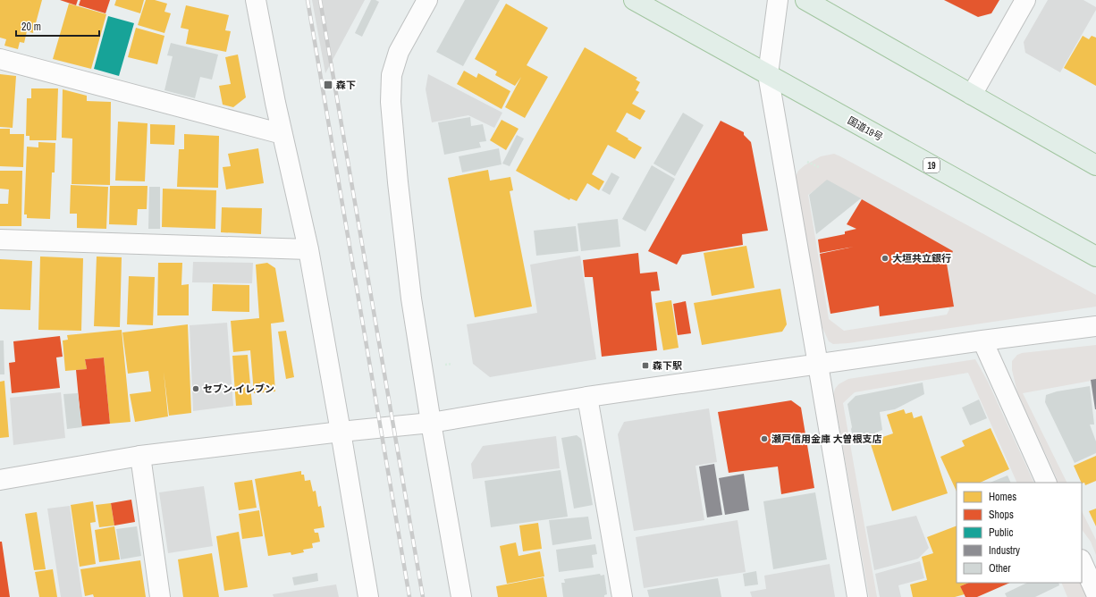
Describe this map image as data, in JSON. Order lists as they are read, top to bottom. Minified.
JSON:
{"streets":{"highway":["国道19号","19"]},"places":{"transit":["森下","森下駅"],"other":["大垣共立銀行","セブン-イレブン","瀬戸信用金庫 大曽根支店"]},"legend":["Homes","Shops","Public","Industry","Other"],"scale_bar":"20 m"}
